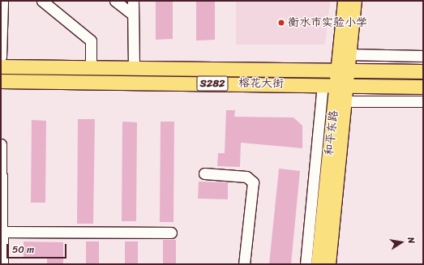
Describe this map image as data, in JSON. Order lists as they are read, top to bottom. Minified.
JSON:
{"streets":{"main road":["S282","榕花大街","和平东路"]},"crossings":[["榕花大街","和平东路"]],"places":["衡水市实验小学"],"scale_bar":"50 m","north":"right"}
